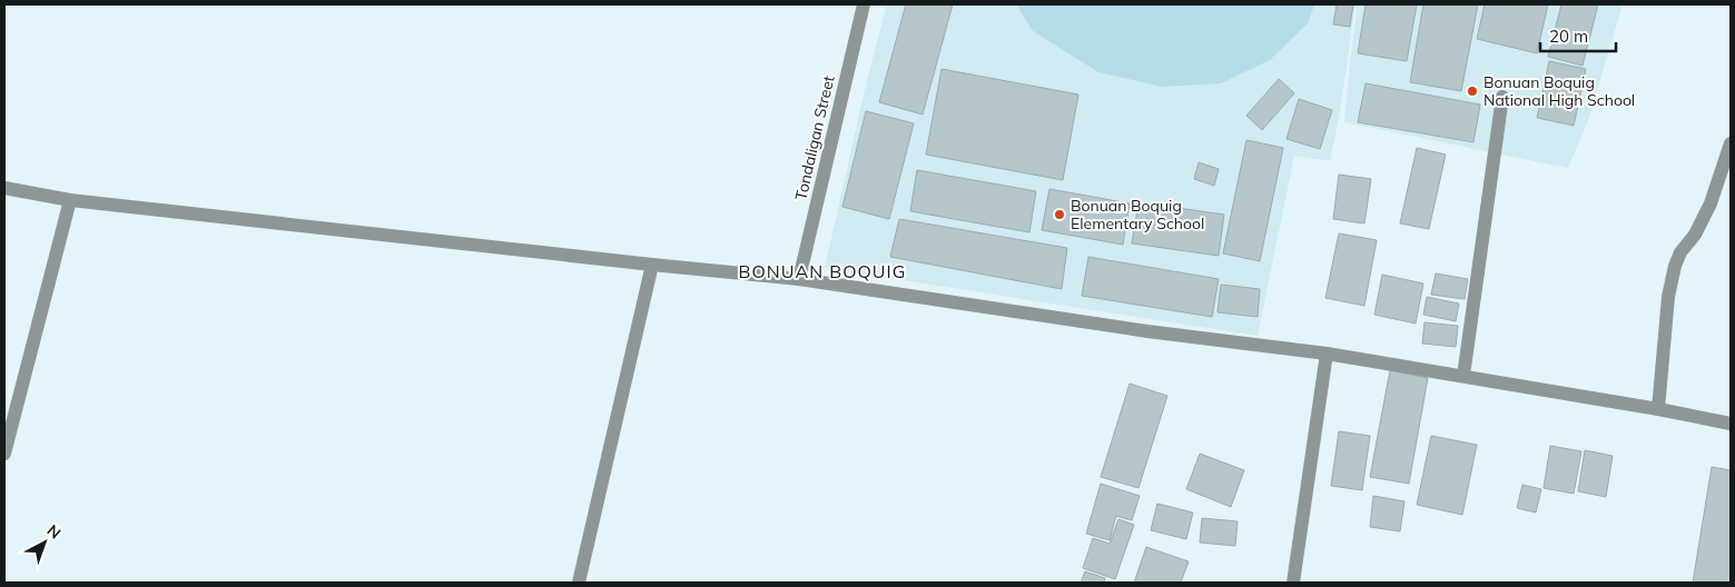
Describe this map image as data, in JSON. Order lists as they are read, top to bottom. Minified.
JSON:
{"streets":{"street":["Tondaligan Street"]},"districts":["BONUAN BOQUIG"],"places":["Bonuan Boquig National High School","Bonuan Boquig Elementary School"],"scale_bar":"20 m","north":"top right"}
